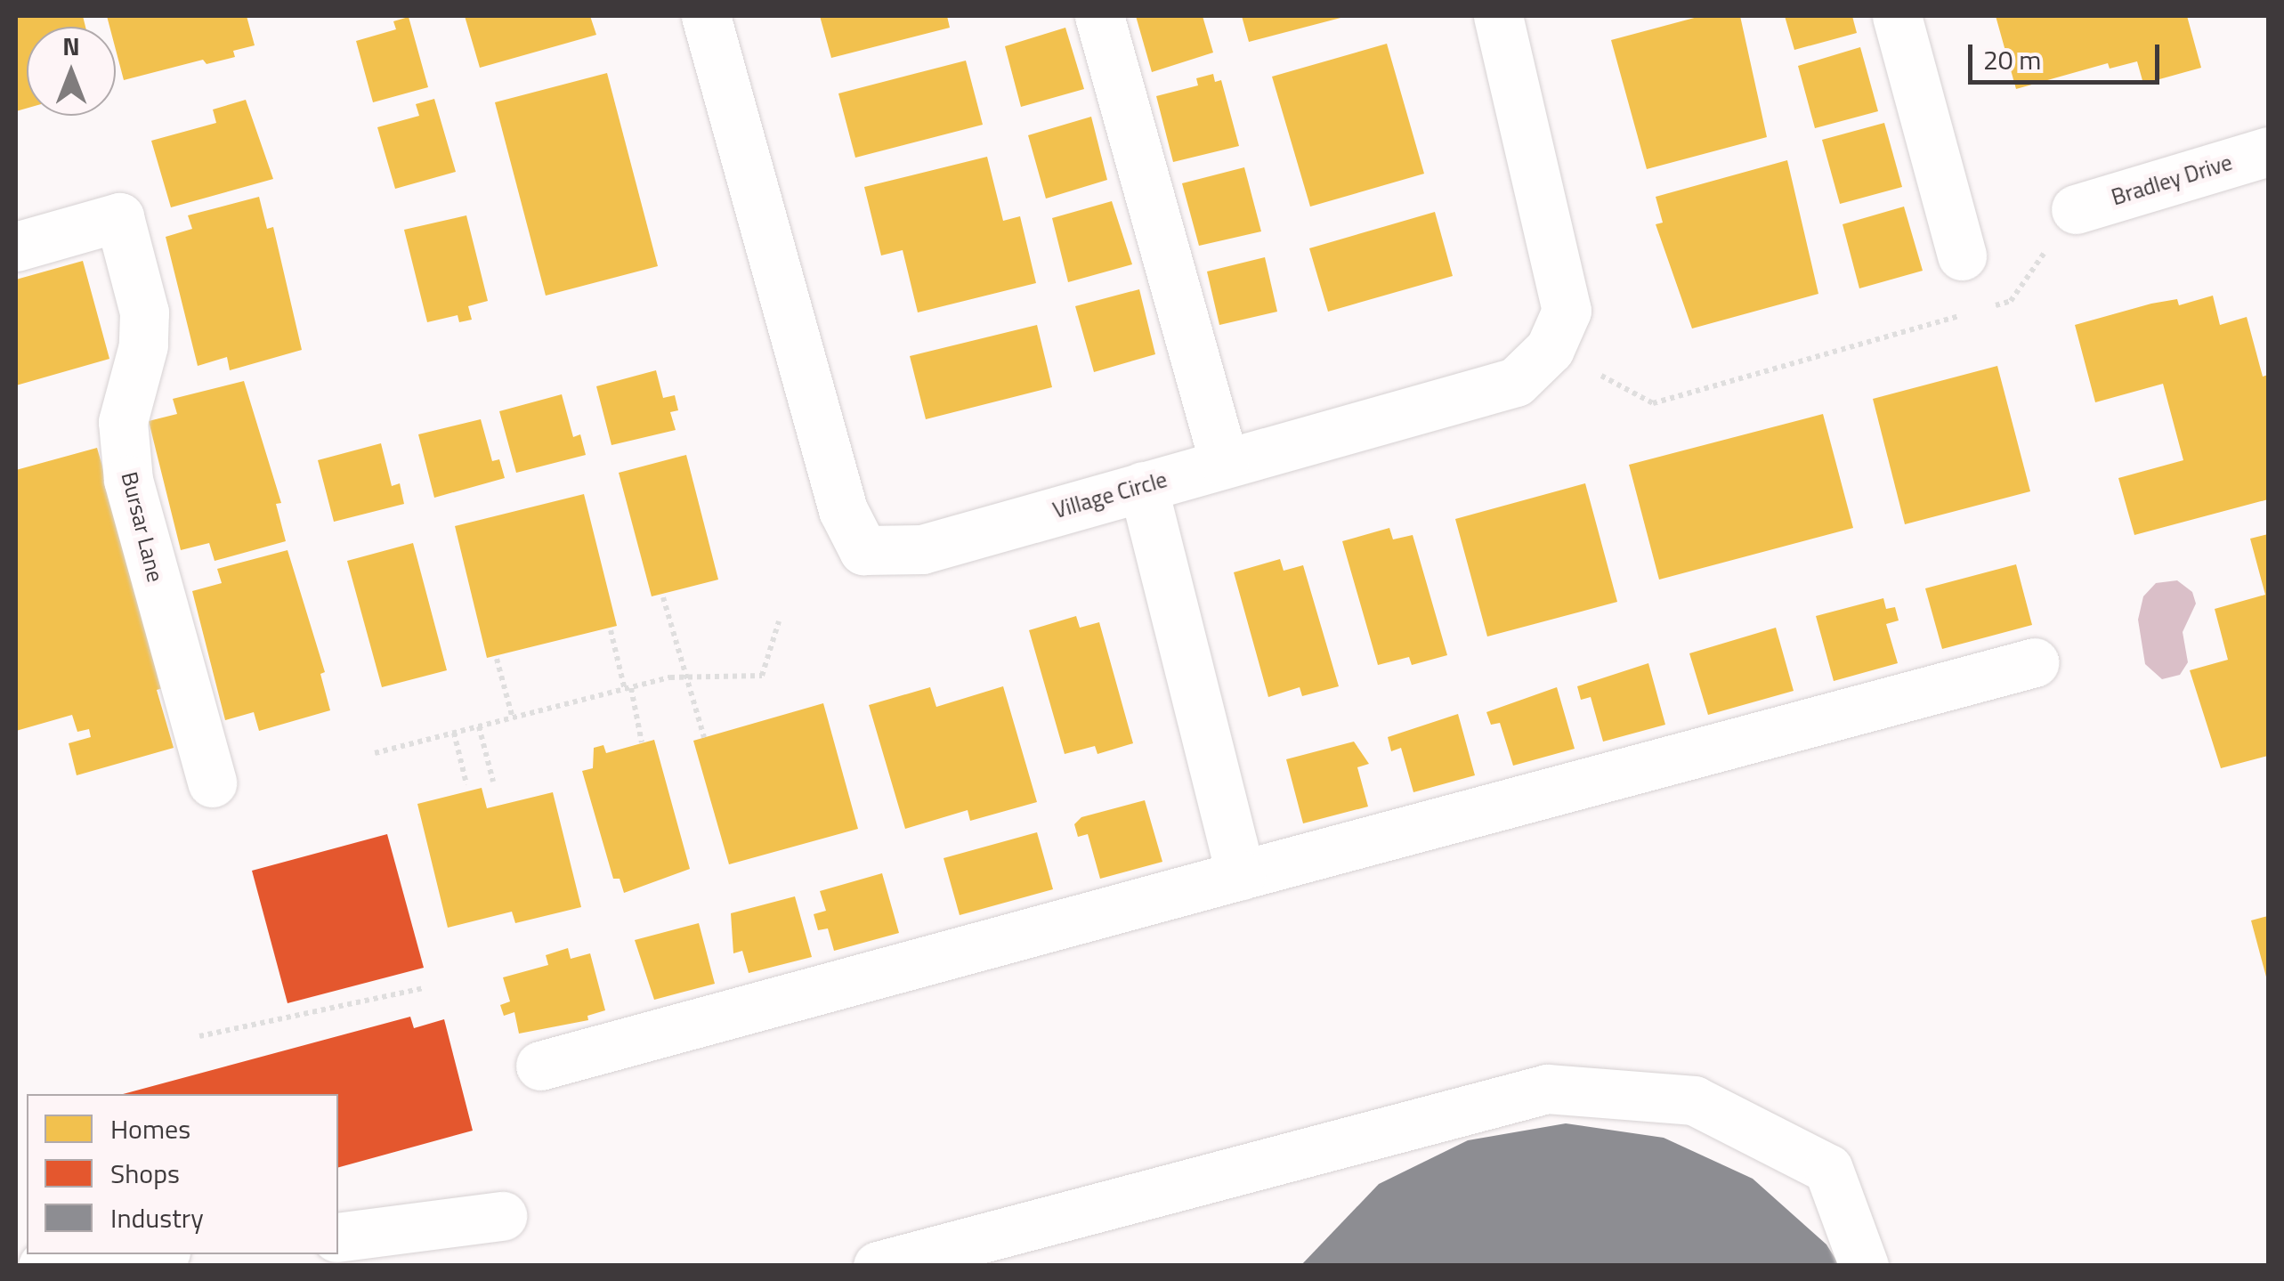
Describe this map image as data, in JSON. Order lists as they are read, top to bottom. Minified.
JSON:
{"streets":{"street":["Bradley Drive","Village Circle","Bursar Lane"]},"legend":["Homes","Shops","Industry"],"scale_bar":"20 m","north":"top"}
